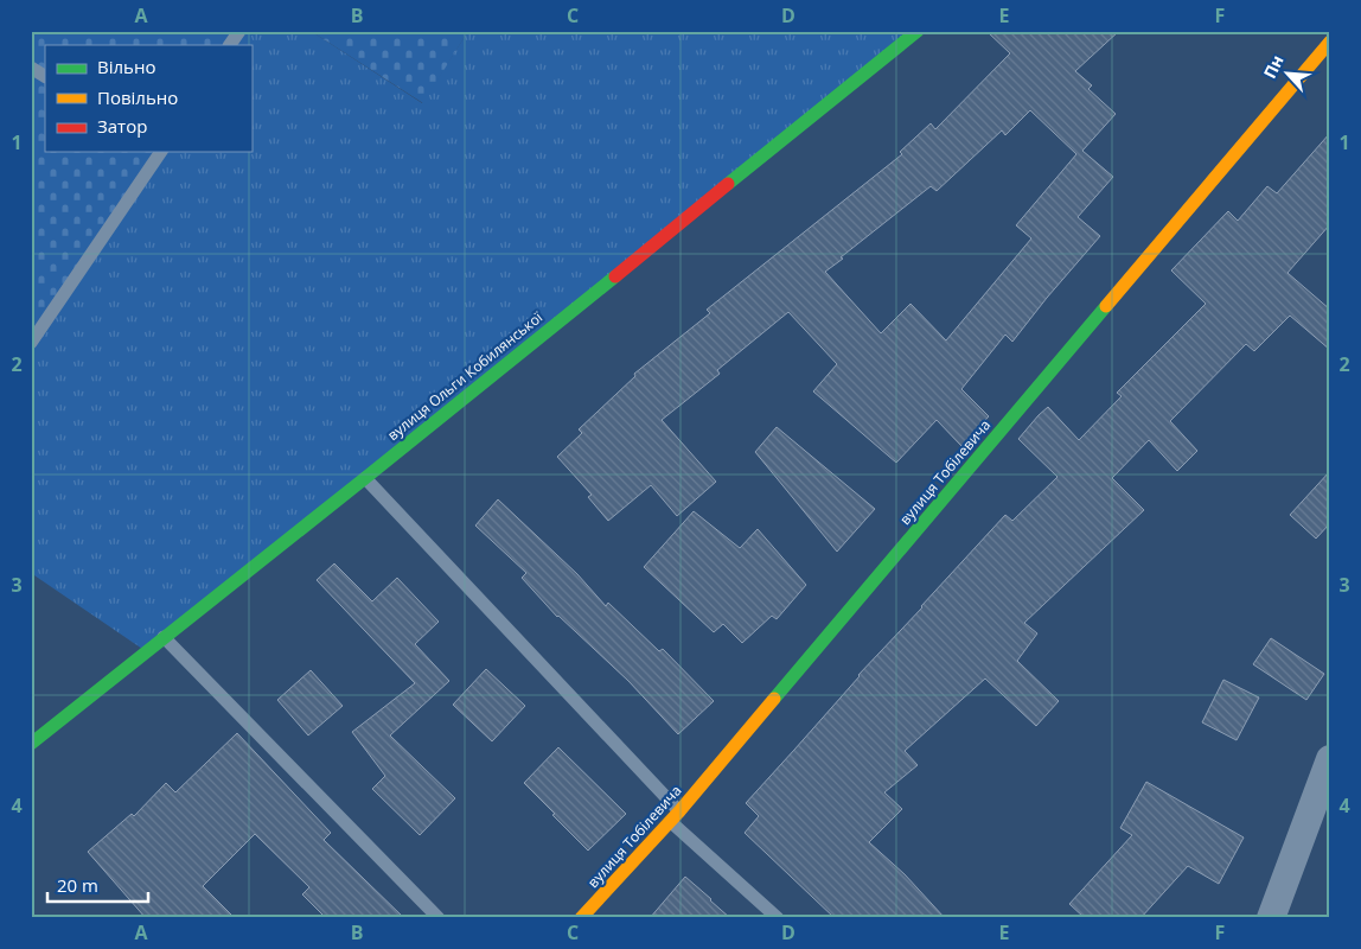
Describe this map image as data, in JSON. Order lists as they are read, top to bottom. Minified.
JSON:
{"streets":{"street":["вулиця Ольги Кобилянської","вулиця Тобілевича"]},"legend":["Вільно","Повільно","Затор"],"scale_bar":"20 m","north":"top left","grid":{"columns":["A","B","C","D","E","F"],"rows":["1","2","3","4"]}}
